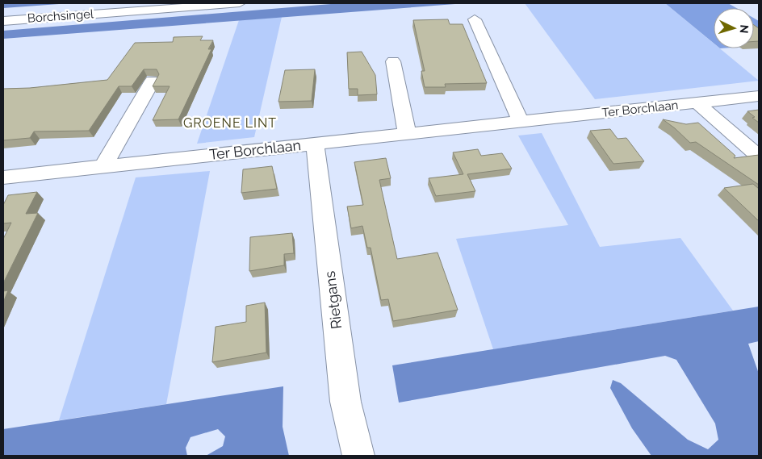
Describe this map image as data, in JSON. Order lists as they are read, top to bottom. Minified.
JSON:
{"streets":{"street":["Borchsingel","Ter Borchlaan","Rietgans"]},"crossings":[["Ter Borchlaan","Rietgans"]],"districts":["GROENE LINT"],"north":"right"}
